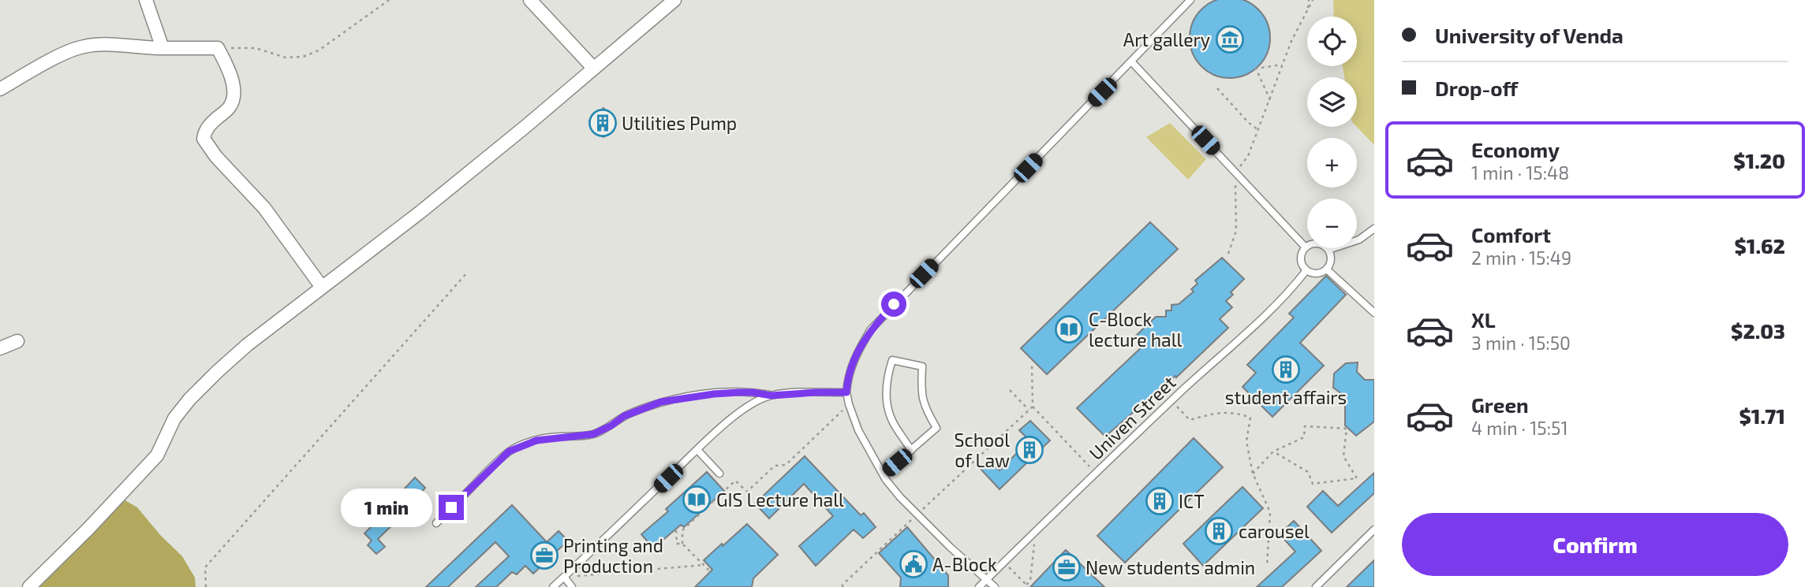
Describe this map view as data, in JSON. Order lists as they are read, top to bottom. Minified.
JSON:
{"streets":{"lane":["Univen Street"]},"places":{"museum":["Art gallery"],"building":["Utilities Pump","student affairs","School of Law","ICT","carousel"],"library":["C-Block lecture hall","GIS Lecture hall"],"office":["Printing and Production","New students admin"],"public building":["A-Block"]},"page":{"banner":["University of Venda","Drop-off"],"map_buttons":["+","−"],"list":[{"name":"Economy","note":"1 min · 15:48","value":"$1.20"},{"name":"Comfort","note":"2 min · 15:49","value":"$1.62"},{"name":"XL","note":"3 min · 15:50","value":"$2.03"},{"name":"Green","note":"4 min · 15:51","value":"$1.71"}],"bubble":"1 min","buttons":"Confirm"}}
